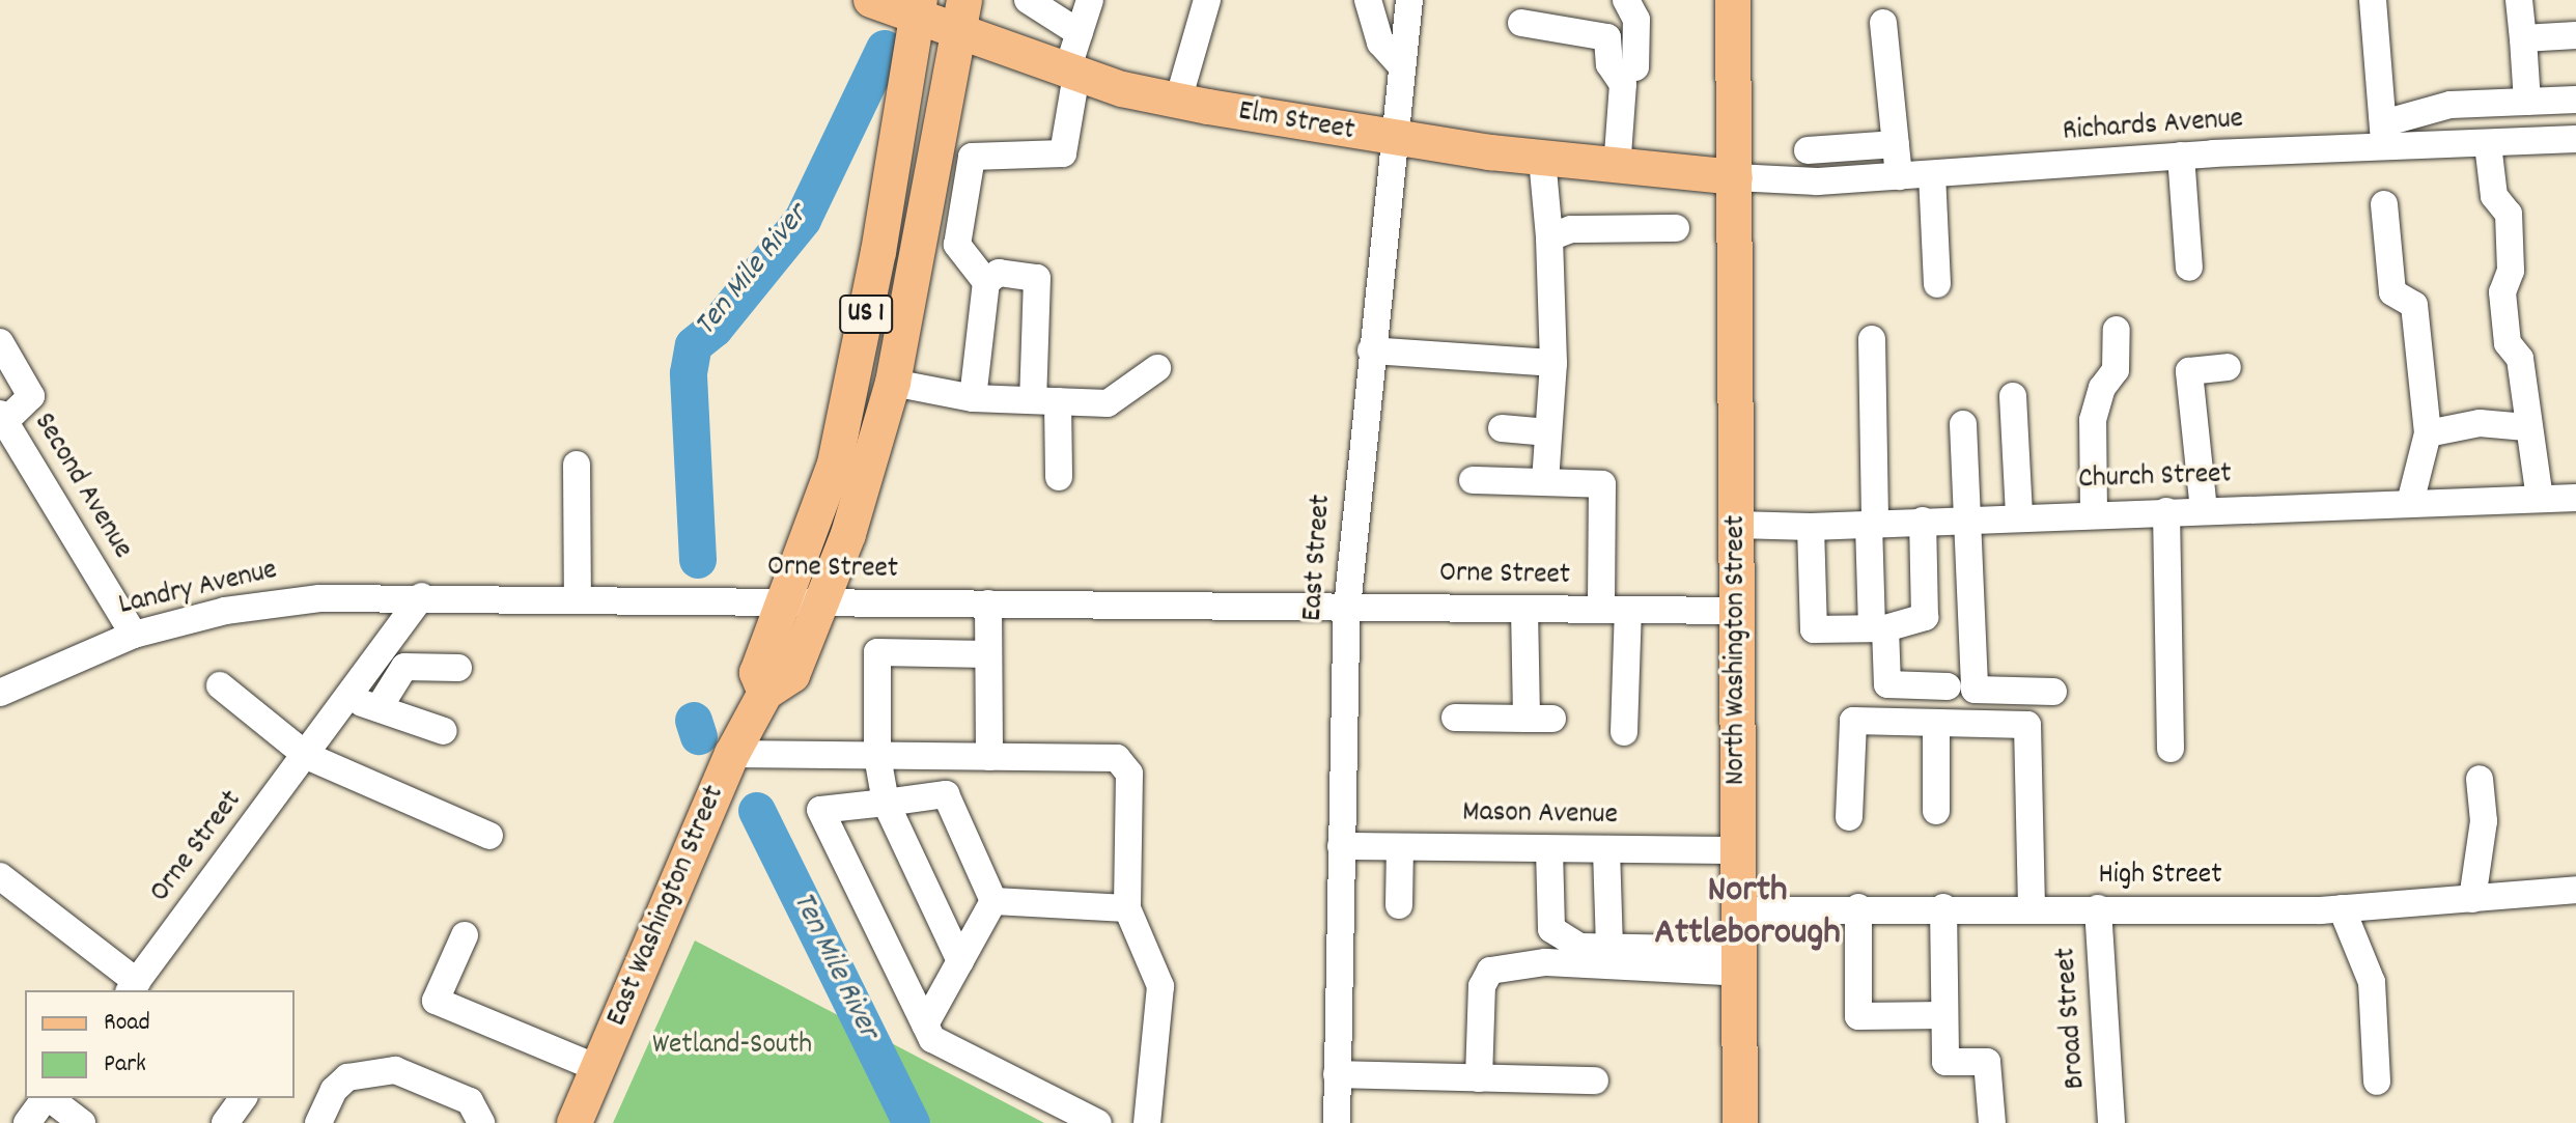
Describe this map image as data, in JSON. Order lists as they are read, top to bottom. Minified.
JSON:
{"streets":{"main road":["Elm Street","US 1","North Washington Street","East Washington Street"],"street":["Richards Avenue","Church Street","Second Avenue","East Street","Orne Street","Landry Avenue","Mason Avenue","High Street","Broad Street"]},"crossings":[["Elm Street","Richards Avenue"],["Elm Street","US 1"],["Elm Street","East Street"],["Elm Street","North Washington Street"],["Elm Street","East Washington Street"],["Richards Avenue","North Washington Street"],["US 1","Orne Street"],["US 1","East Washington Street"],["Church Street","North Washington Street"],["Second Avenue","Landry Avenue"],["East Street","Orne Street"],["East Street","Mason Avenue"],["Orne Street","Landry Avenue"],["Orne Street","North Washington Street"],["Orne Street","East Washington Street"],["North Washington Street","Mason Avenue"],["North Washington Street","High Street"],["High Street","Broad Street"]],"districts":["North Attleborough"],"water":["Ten Mile River"],"parks":["Wetland-South"],"legend":["Road","Park"]}
